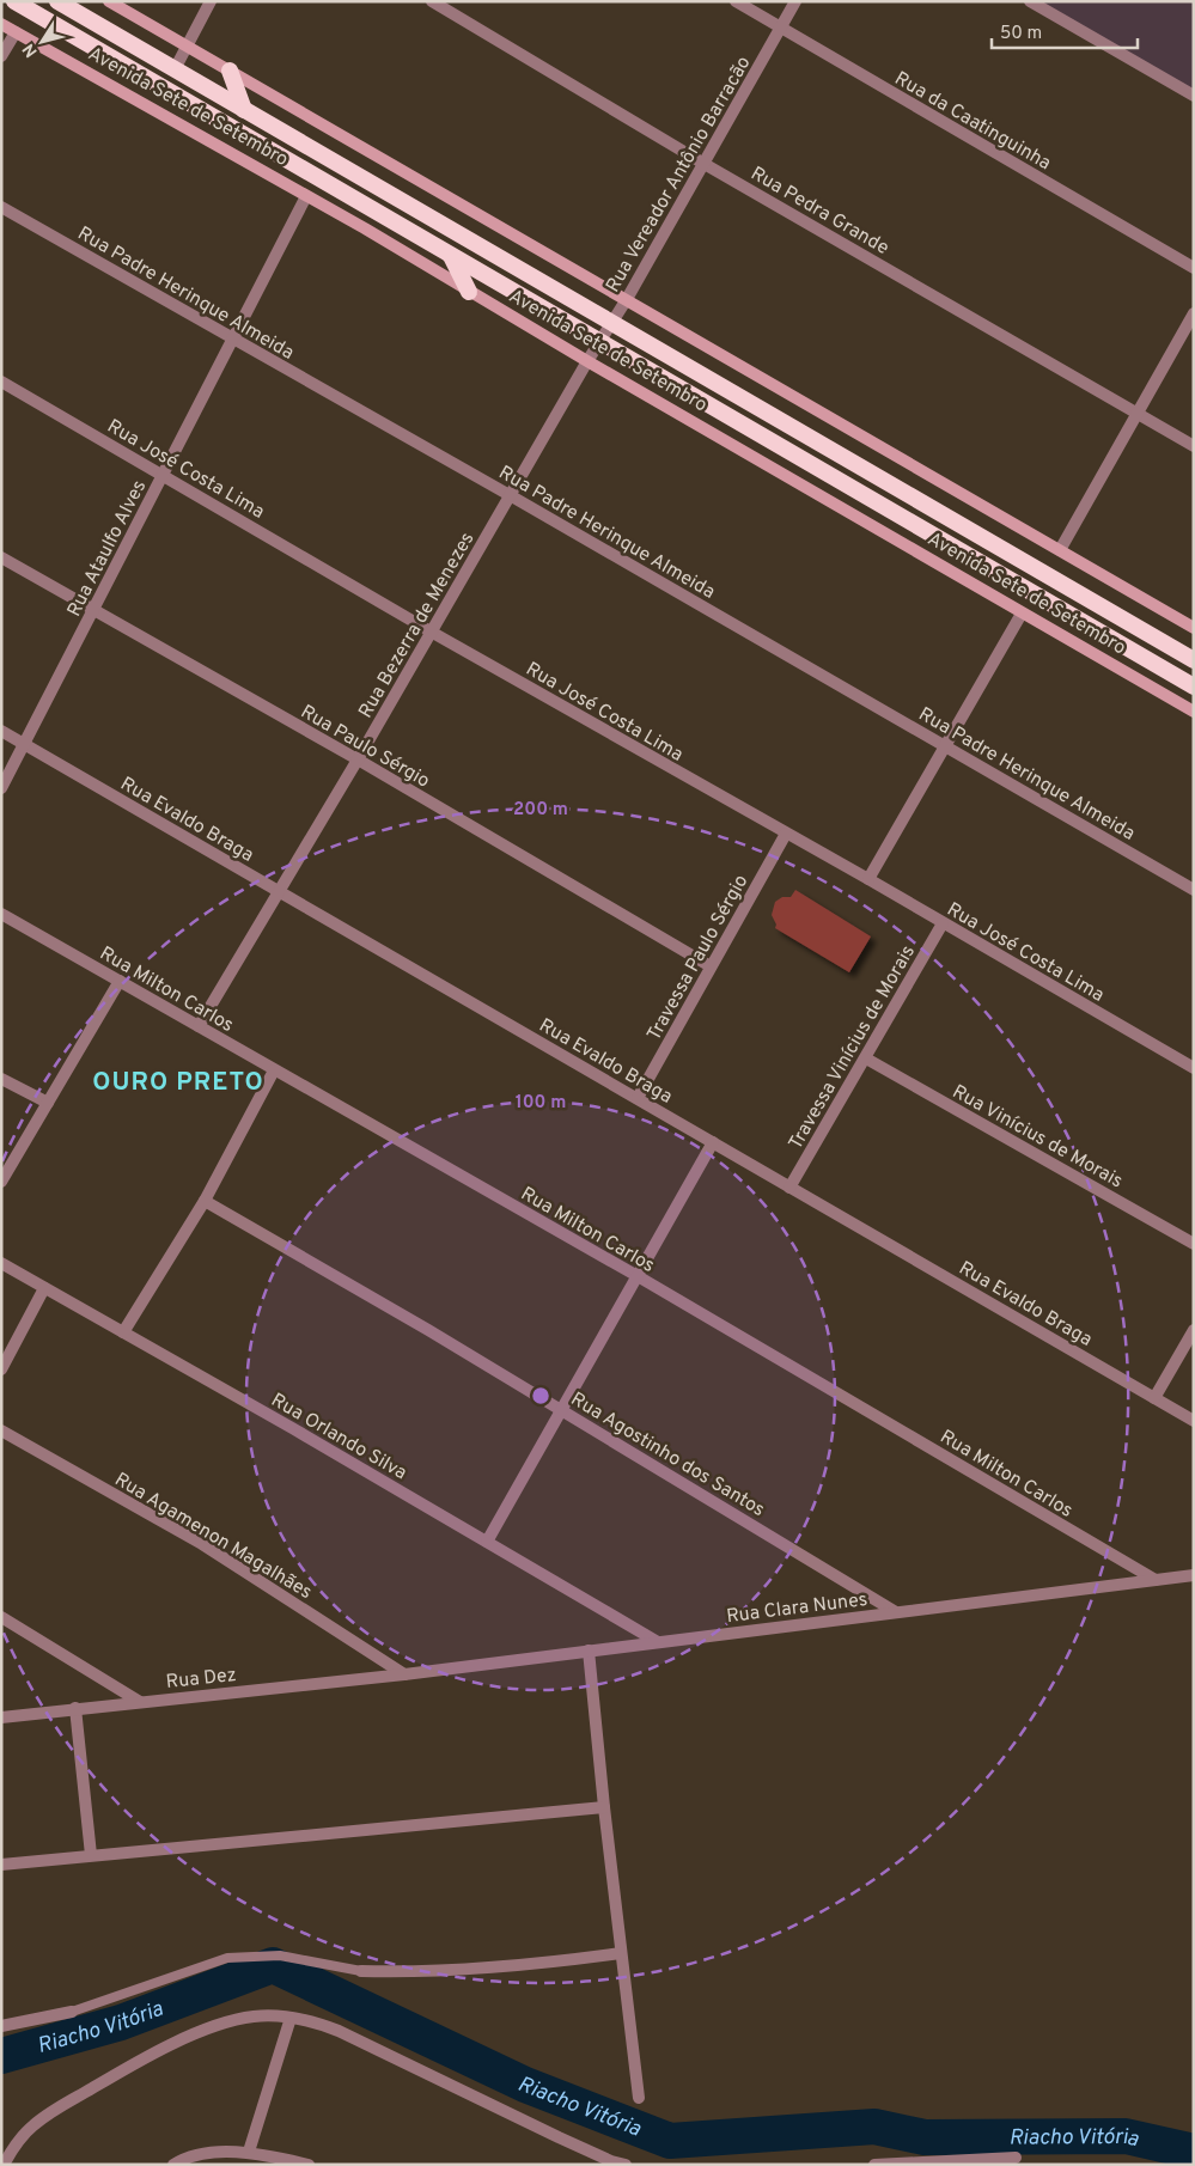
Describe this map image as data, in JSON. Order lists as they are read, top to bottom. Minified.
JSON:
{"streets":{"highway":["Avenida Sete de Setembro"],"street":["Rua da Caatinguinha","Rua Vereador Antônio Barracão","Rua Pedra Grande","Rua Padre Herinque Almeida","Rua José Costa Lima","Rua Ataulfo Alves","Rua Bezerra de Menezes","Rua Paulo Sérgio","Rua Evaldo Braga","Travessa Paulo Sérgio","Rua Milton Carlos","Travessa Vinícius de Morais","Rua Vinícius de Morais","Rua Orlando Silva","Rua Agostinho dos Santos","Rua Agamenon Magalhães","Rua Clara Nunes","Rua Dez"]},"crossings":[["Avenida Sete de Setembro","Rua Vereador Antônio Barracão"],["Avenida Sete de Setembro","Rua Ataulfo Alves"],["Avenida Sete de Setembro","Rua Bezerra de Menezes"],["Rua da Caatinguinha","Rua Vereador Antônio Barracão"],["Rua Vereador Antônio Barracão","Rua Pedra Grande"],["Rua Vereador Antônio Barracão","Rua Bezerra de Menezes"],["Rua Padre Herinque Almeida","Rua Ataulfo Alves"],["Rua Padre Herinque Almeida","Rua Bezerra de Menezes"],["Rua José Costa Lima","Rua Ataulfo Alves"],["Rua José Costa Lima","Rua Bezerra de Menezes"],["Rua José Costa Lima","Travessa Paulo Sérgio"],["Rua José Costa Lima","Travessa Vinícius de Morais"],["Rua Ataulfo Alves","Rua Paulo Sérgio"],["Rua Ataulfo Alves","Rua Evaldo Braga"],["Rua Bezerra de Menezes","Rua Paulo Sérgio"],["Rua Bezerra de Menezes","Rua Evaldo Braga"],["Rua Bezerra de Menezes","Rua Milton Carlos"],["Rua Paulo Sérgio","Travessa Paulo Sérgio"],["Rua Evaldo Braga","Travessa Paulo Sérgio"],["Rua Evaldo Braga","Travessa Vinícius de Morais"],["Rua Milton Carlos","Rua Clara Nunes"],["Travessa Vinícius de Morais","Rua Vinícius de Morais"],["Rua Orlando Silva","Rua Clara Nunes"],["Rua Agostinho dos Santos","Rua Clara Nunes"],["Rua Agamenon Magalhães","Rua Clara Nunes"],["Rua Agamenon Magalhães","Rua Dez"],["Rua Clara Nunes","Rua Dez"]],"districts":["OURO PRETO"],"water":["Riacho Vitória"],"scale_bar":"50 m","north":"bottom left","rings":["200 m","100 m"]}
